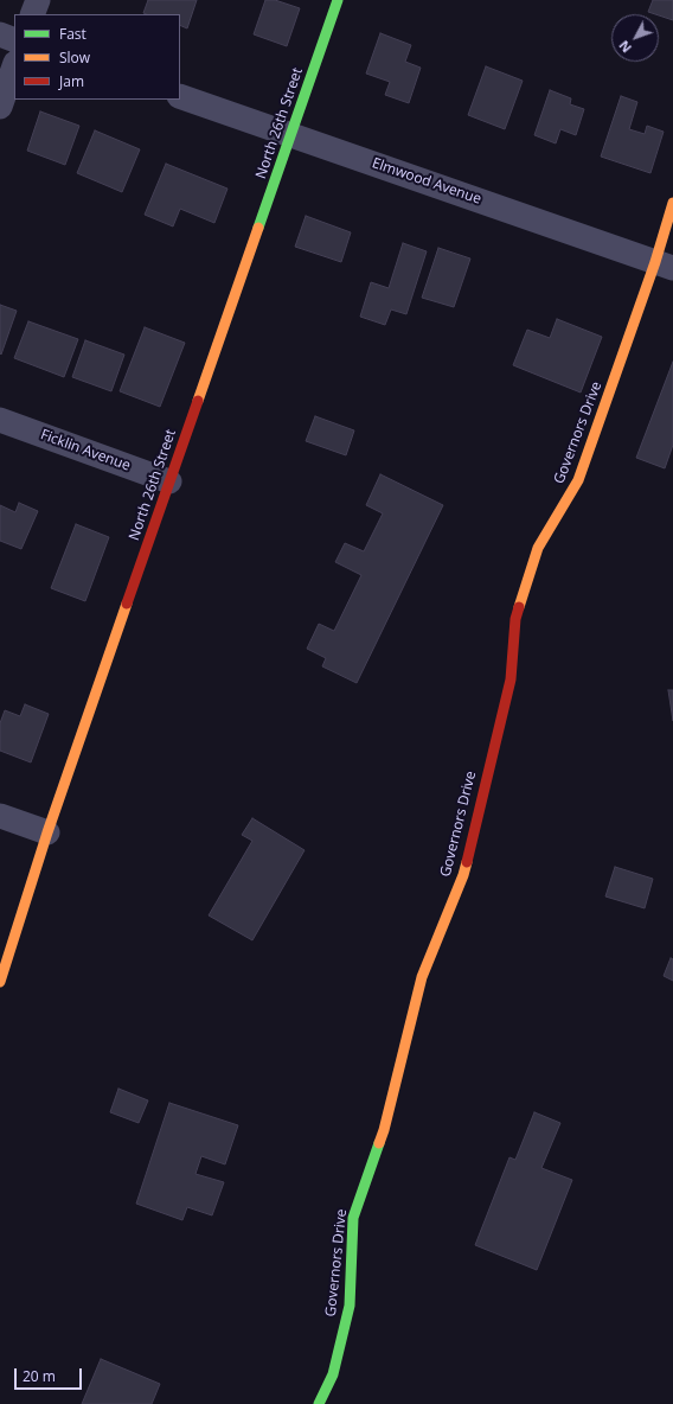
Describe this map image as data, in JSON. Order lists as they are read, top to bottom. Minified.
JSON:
{"streets":{"street":["North 26th Street","Elmwood Avenue","Governors Drive","Ficklin Avenue"]},"crossings":[["North 26th Street","Elmwood Avenue"],["North 26th Street","Ficklin Avenue"],["Elmwood Avenue","Governors Drive"]],"legend":["Fast","Slow","Jam"],"scale_bar":"20 m","north":"bottom left"}
